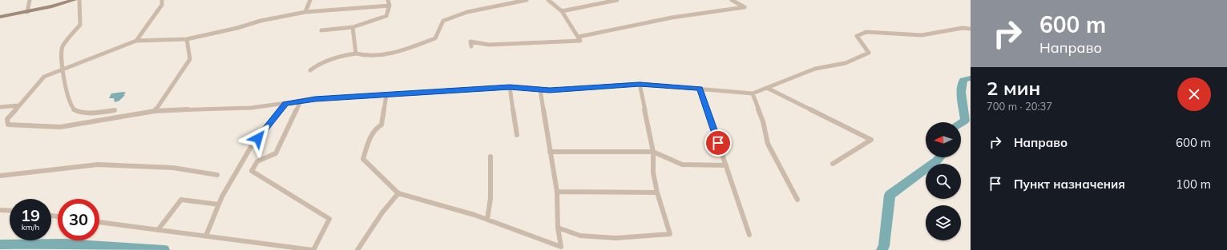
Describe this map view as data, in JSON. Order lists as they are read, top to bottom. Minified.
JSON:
{"north":"left","page":{"turn":["600 m","Направо"],"heading":["2 мин","700 m · 20:37"],"list":[{"name":"Направо","value":"600 m"},{"name":"Пункт назначения","value":"100 m"}],"speed":"19 km/h","limit":"30"}}
